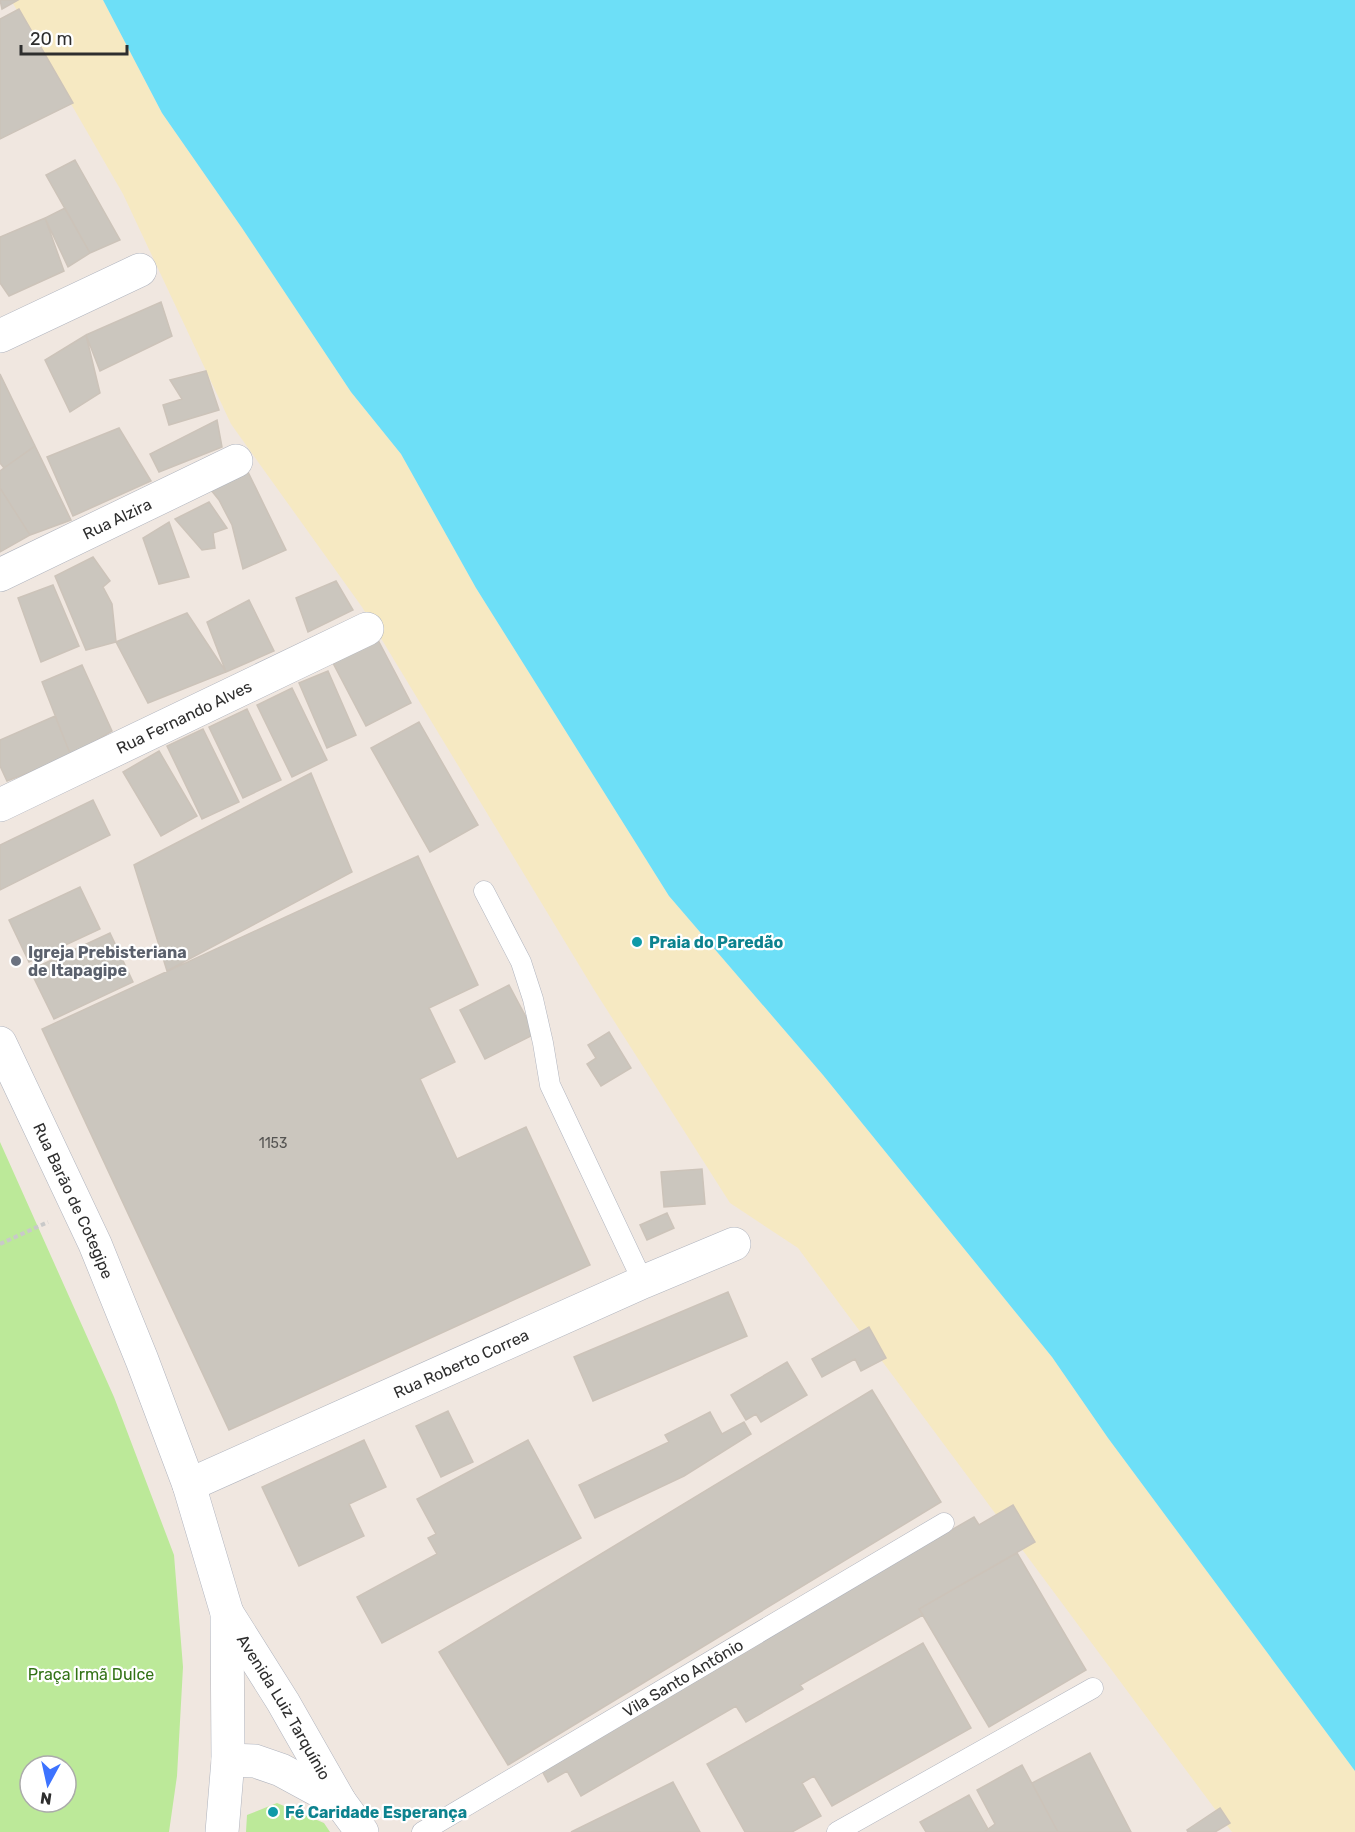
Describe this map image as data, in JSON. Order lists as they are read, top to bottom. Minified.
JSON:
{"streets":{"street":["Rua Alzira","Rua Fernando Alves","Rua Barão de Cotegipe","Rua Roberto Correa","Avenida Luiz Tarquínio"],"lane":["Vila Santo Antônio"]},"crossings":[["Rua Barão de Cotegipe","Rua Roberto Correa"]],"parks":["Praça Irmã Dulce"],"places":["Praia do Paredão","Igreja Prebisteriana de Itapagipe","Fé Caridade Esperança"],"house_numbers":["1153"],"scale_bar":"20 m","north":"bottom"}
